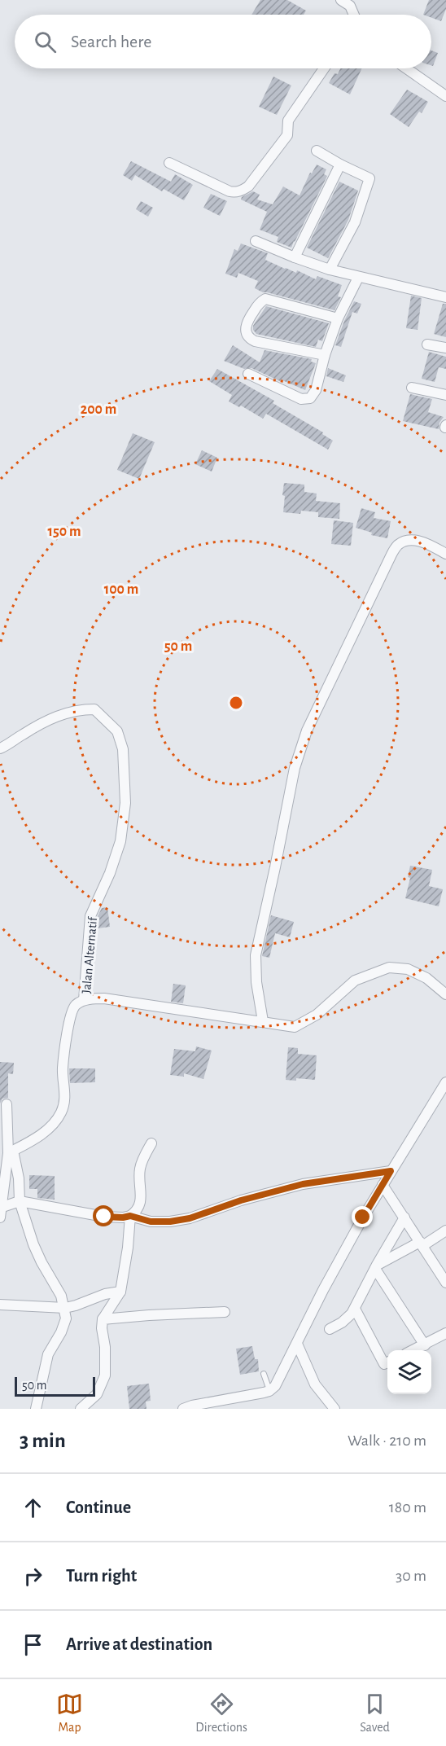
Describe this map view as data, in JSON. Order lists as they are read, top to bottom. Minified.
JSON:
{"streets":{"street":["Jalan Alternatif"]},"scale_bar":"50 m","page":{"search":"Search here","scale":"50 m","heading":["3 min","Walk · 210 m"],"list":[["Continue","180 m"],["Turn right","30 m"],"Arrive at destination"],"nav":["Map","Directions","Saved"]},"rings":["200 m","150 m","100 m","50 m"]}
